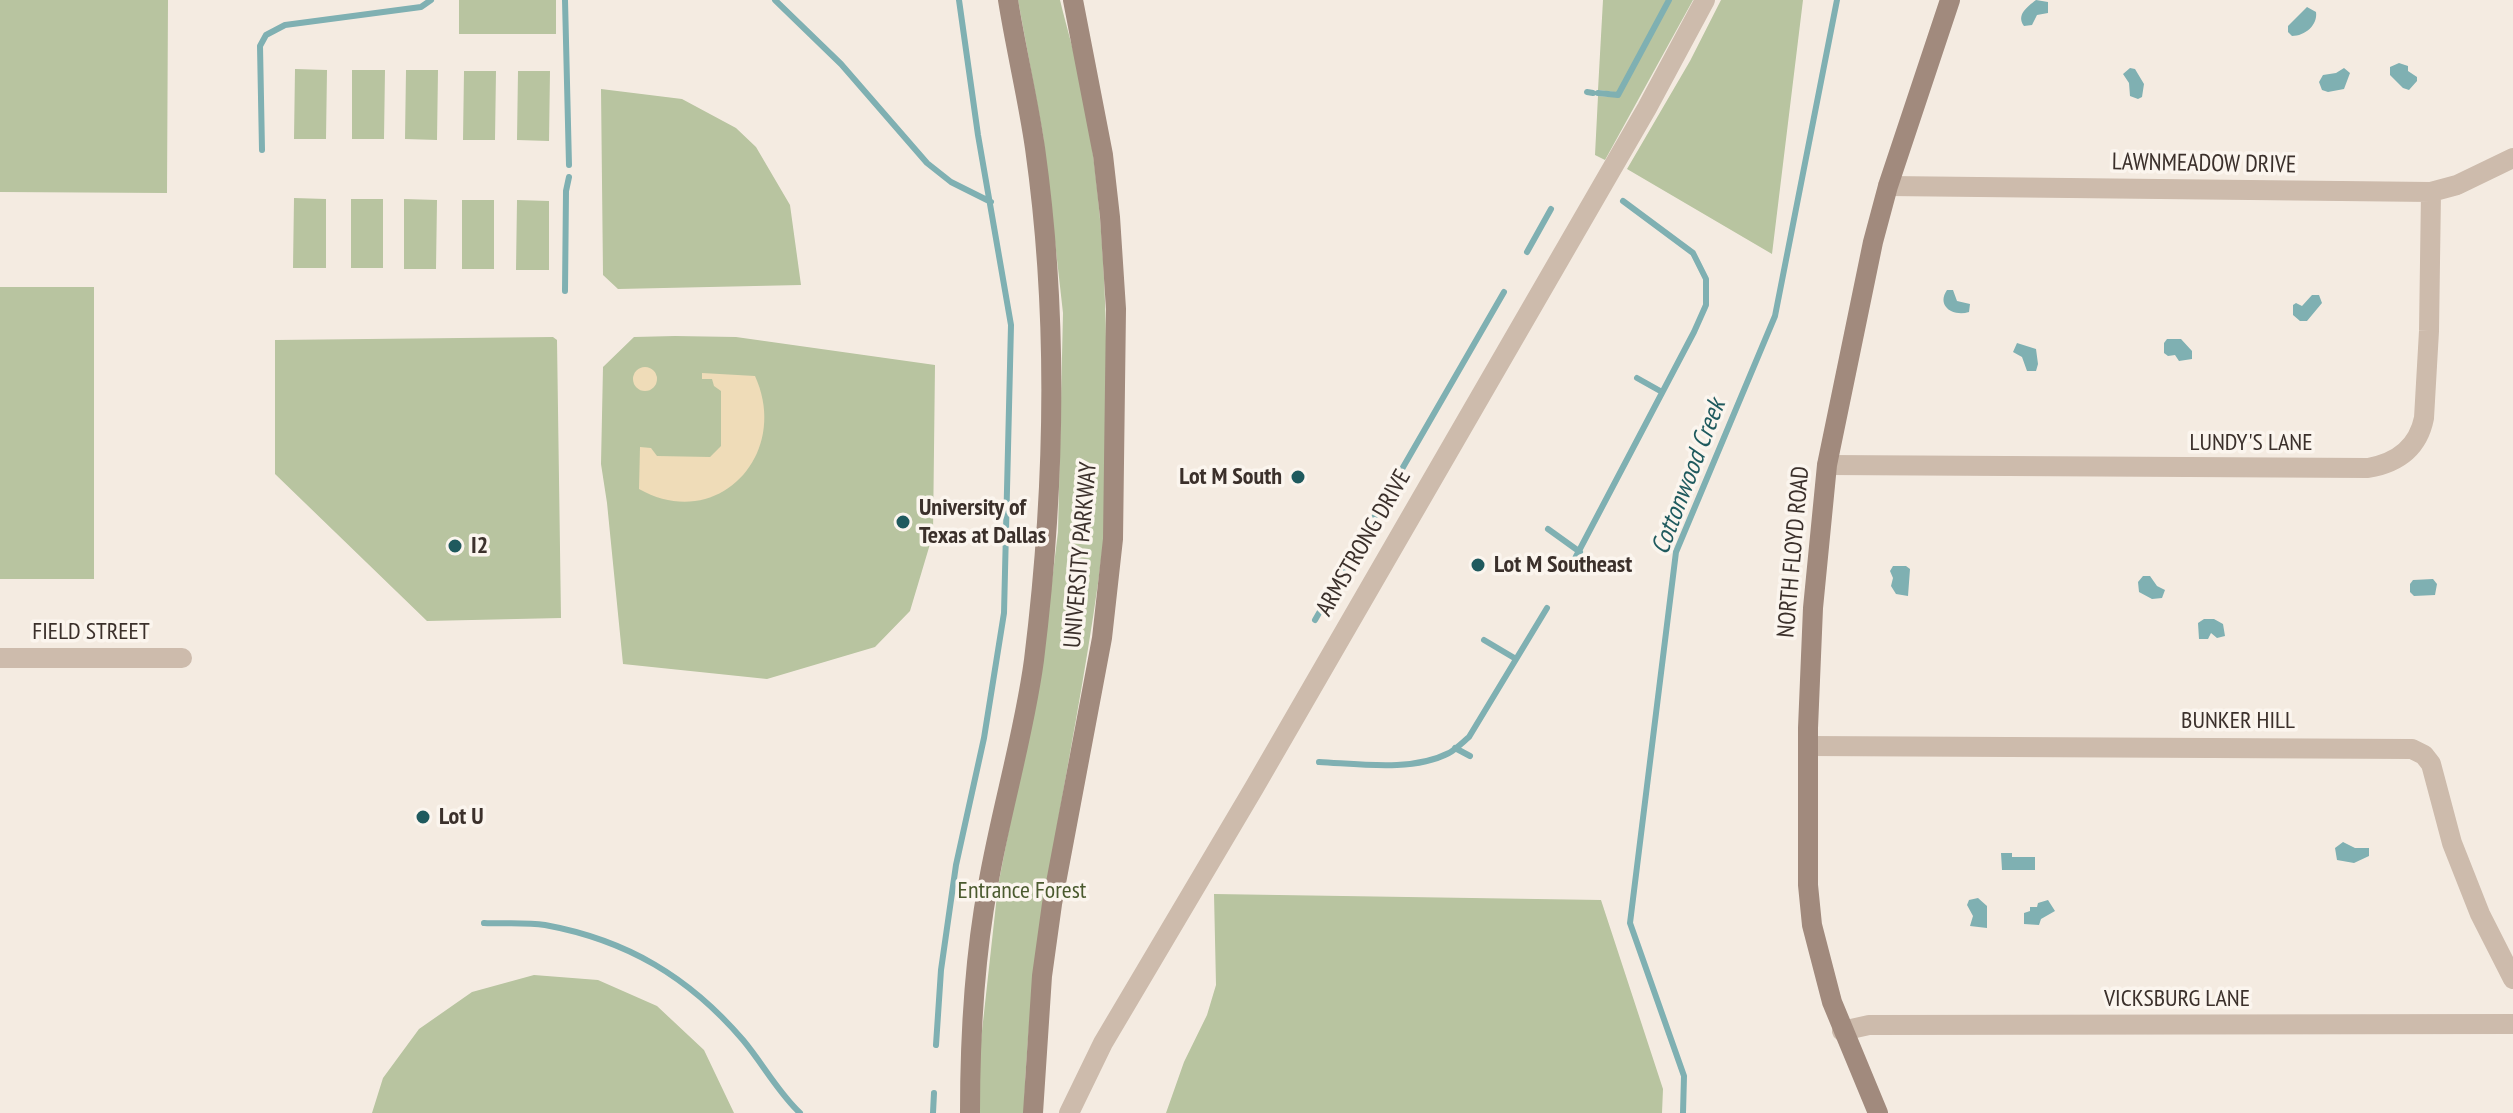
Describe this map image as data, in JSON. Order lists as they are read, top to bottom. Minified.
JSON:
{"streets":{"street":["LAWNMEADOW DRIVE","LUNDY'S LANE","ARMSTRONG DRIVE","NORTH FLOYD ROAD","UNIVERSITY PARKWAY","FIELD STREET","BUNKER HILL","VICKSBURG LANE"]},"crossings":[["LAWNMEADOW DRIVE","LUNDY'S LANE"],["LAWNMEADOW DRIVE","NORTH FLOYD ROAD"],["LUNDY'S LANE","NORTH FLOYD ROAD"],["NORTH FLOYD ROAD","BUNKER HILL"],["NORTH FLOYD ROAD","VICKSBURG LANE"]],"water":["Cottonwood Creek"],"parks":["Entrance Forest"],"places":["Lot M South","University of Texas at Dallas","I2","Lot M Southeast","Lot U"]}
